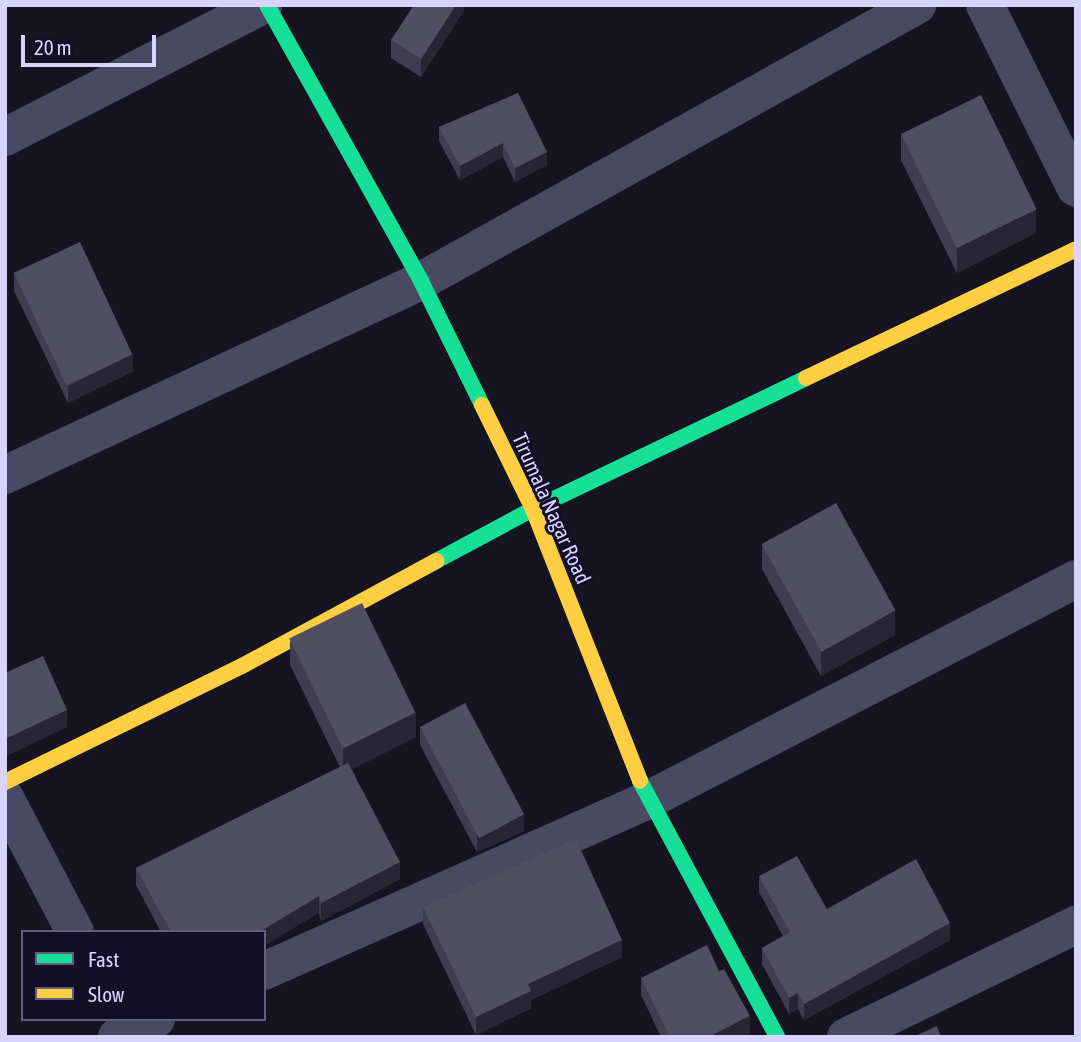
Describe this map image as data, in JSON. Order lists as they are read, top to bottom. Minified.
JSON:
{"streets":{"street":["Tirumala Nagar Road"]},"legend":["Fast","Slow"],"scale_bar":"20 m"}
